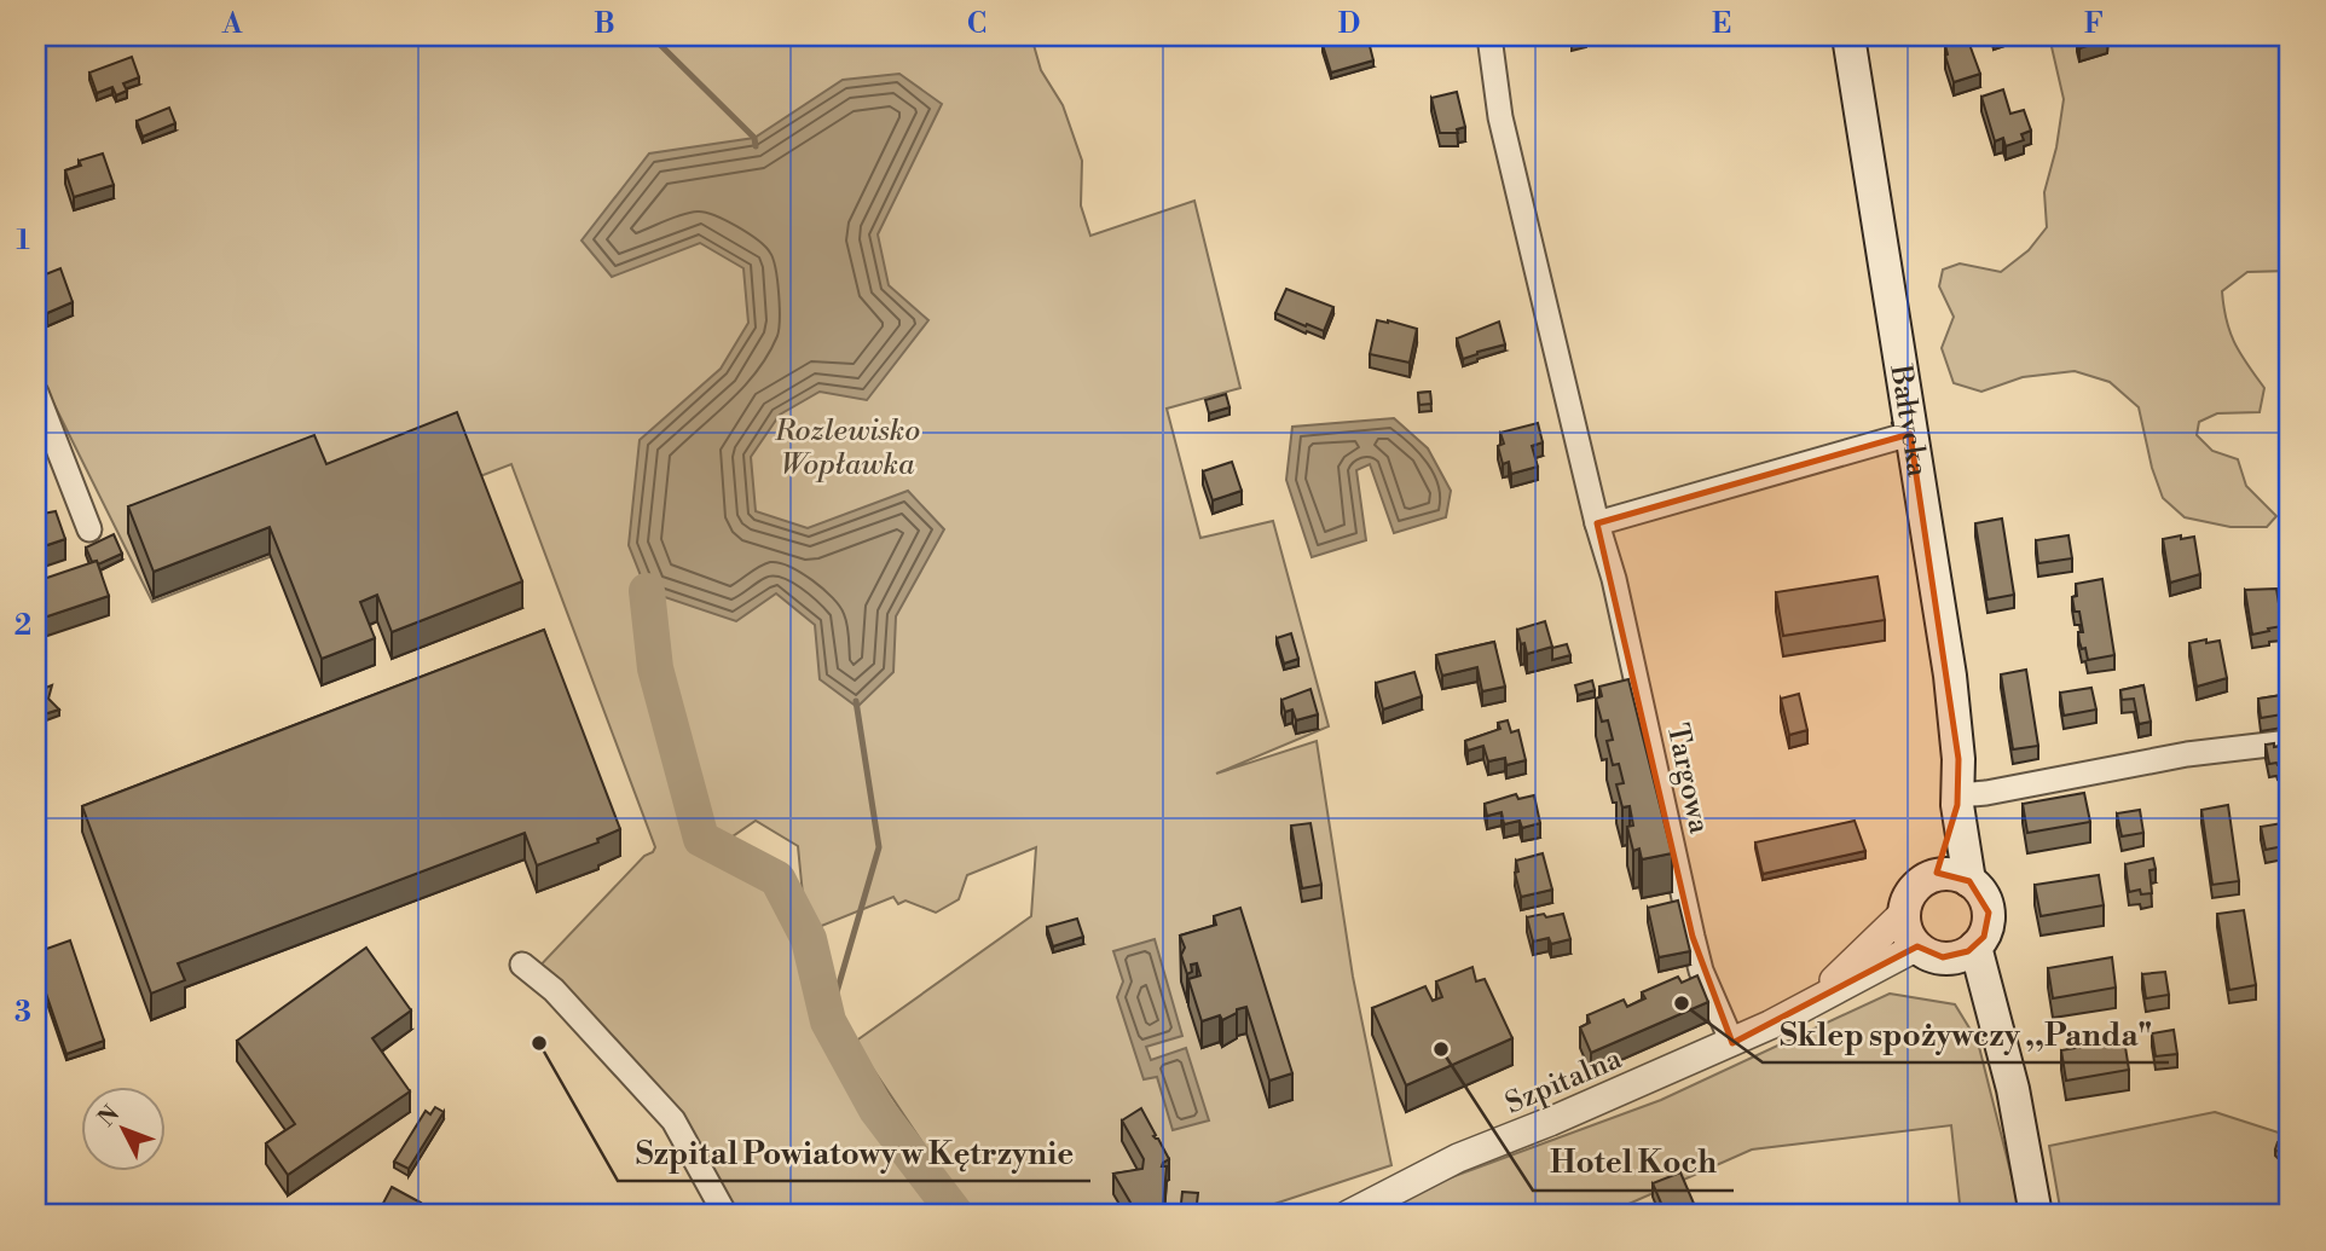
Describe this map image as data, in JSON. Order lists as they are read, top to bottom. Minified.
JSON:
{"streets":{"main road":["Bałtycka"],"street":["Targowa","Szpitalna"]},"crossings":[["Bałtycka","Szpitalna"],["Targowa","Szpitalna"]],"parks":["Rozlewisko Wopławka"],"places":["Sklep spożywczy ,,Panda\"","Szpital Powiatowy w Kętrzynie","Hotel Koch"],"north":"top left","grid":{"columns":["A","B","C","D","E","F"],"rows":["1","2","3"]}}
